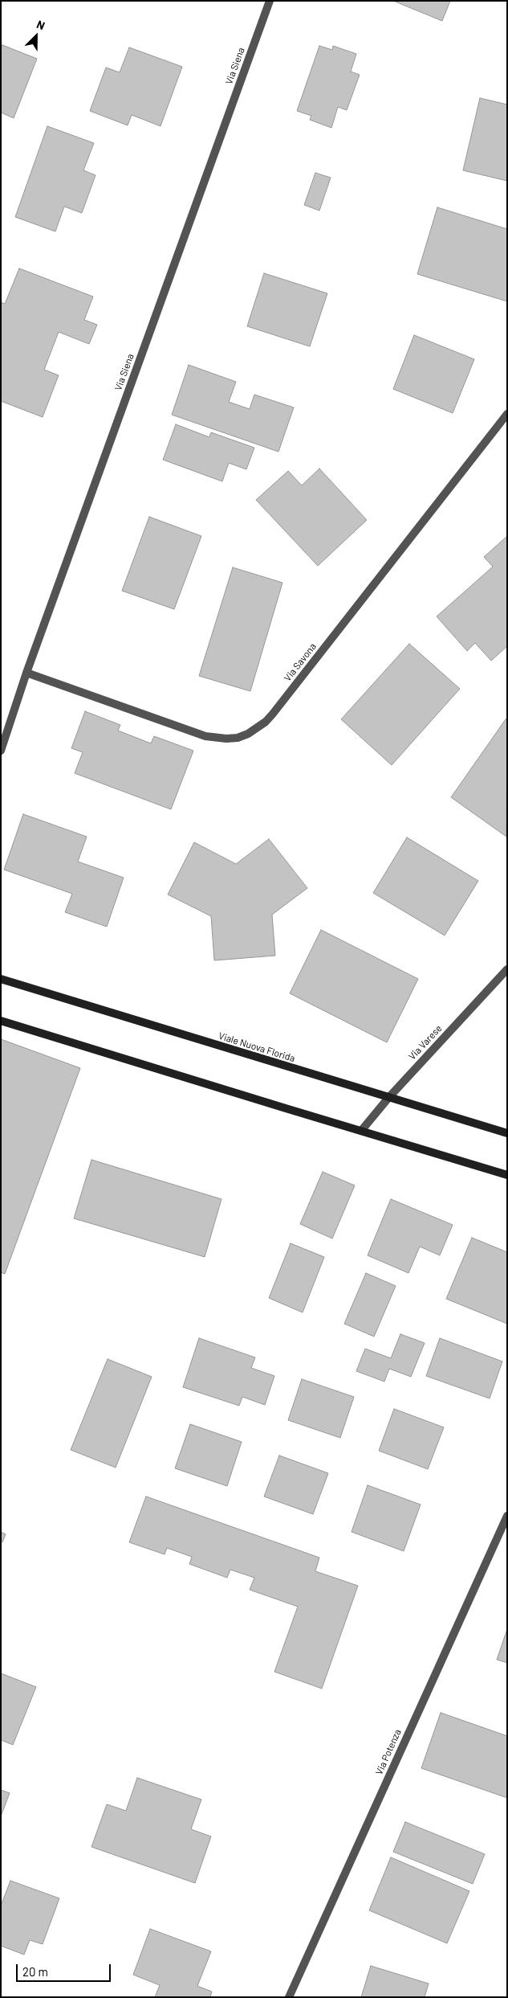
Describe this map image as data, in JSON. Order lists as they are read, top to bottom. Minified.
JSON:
{"streets":{"street":["Via Siena","Via Savona","Via Varese","Viale Nuova Florida","Via Potenza"]},"crossings":[["Via Siena","Via Savona"],["Via Varese","Viale Nuova Florida"]],"scale_bar":"20 m","north":"top right"}
